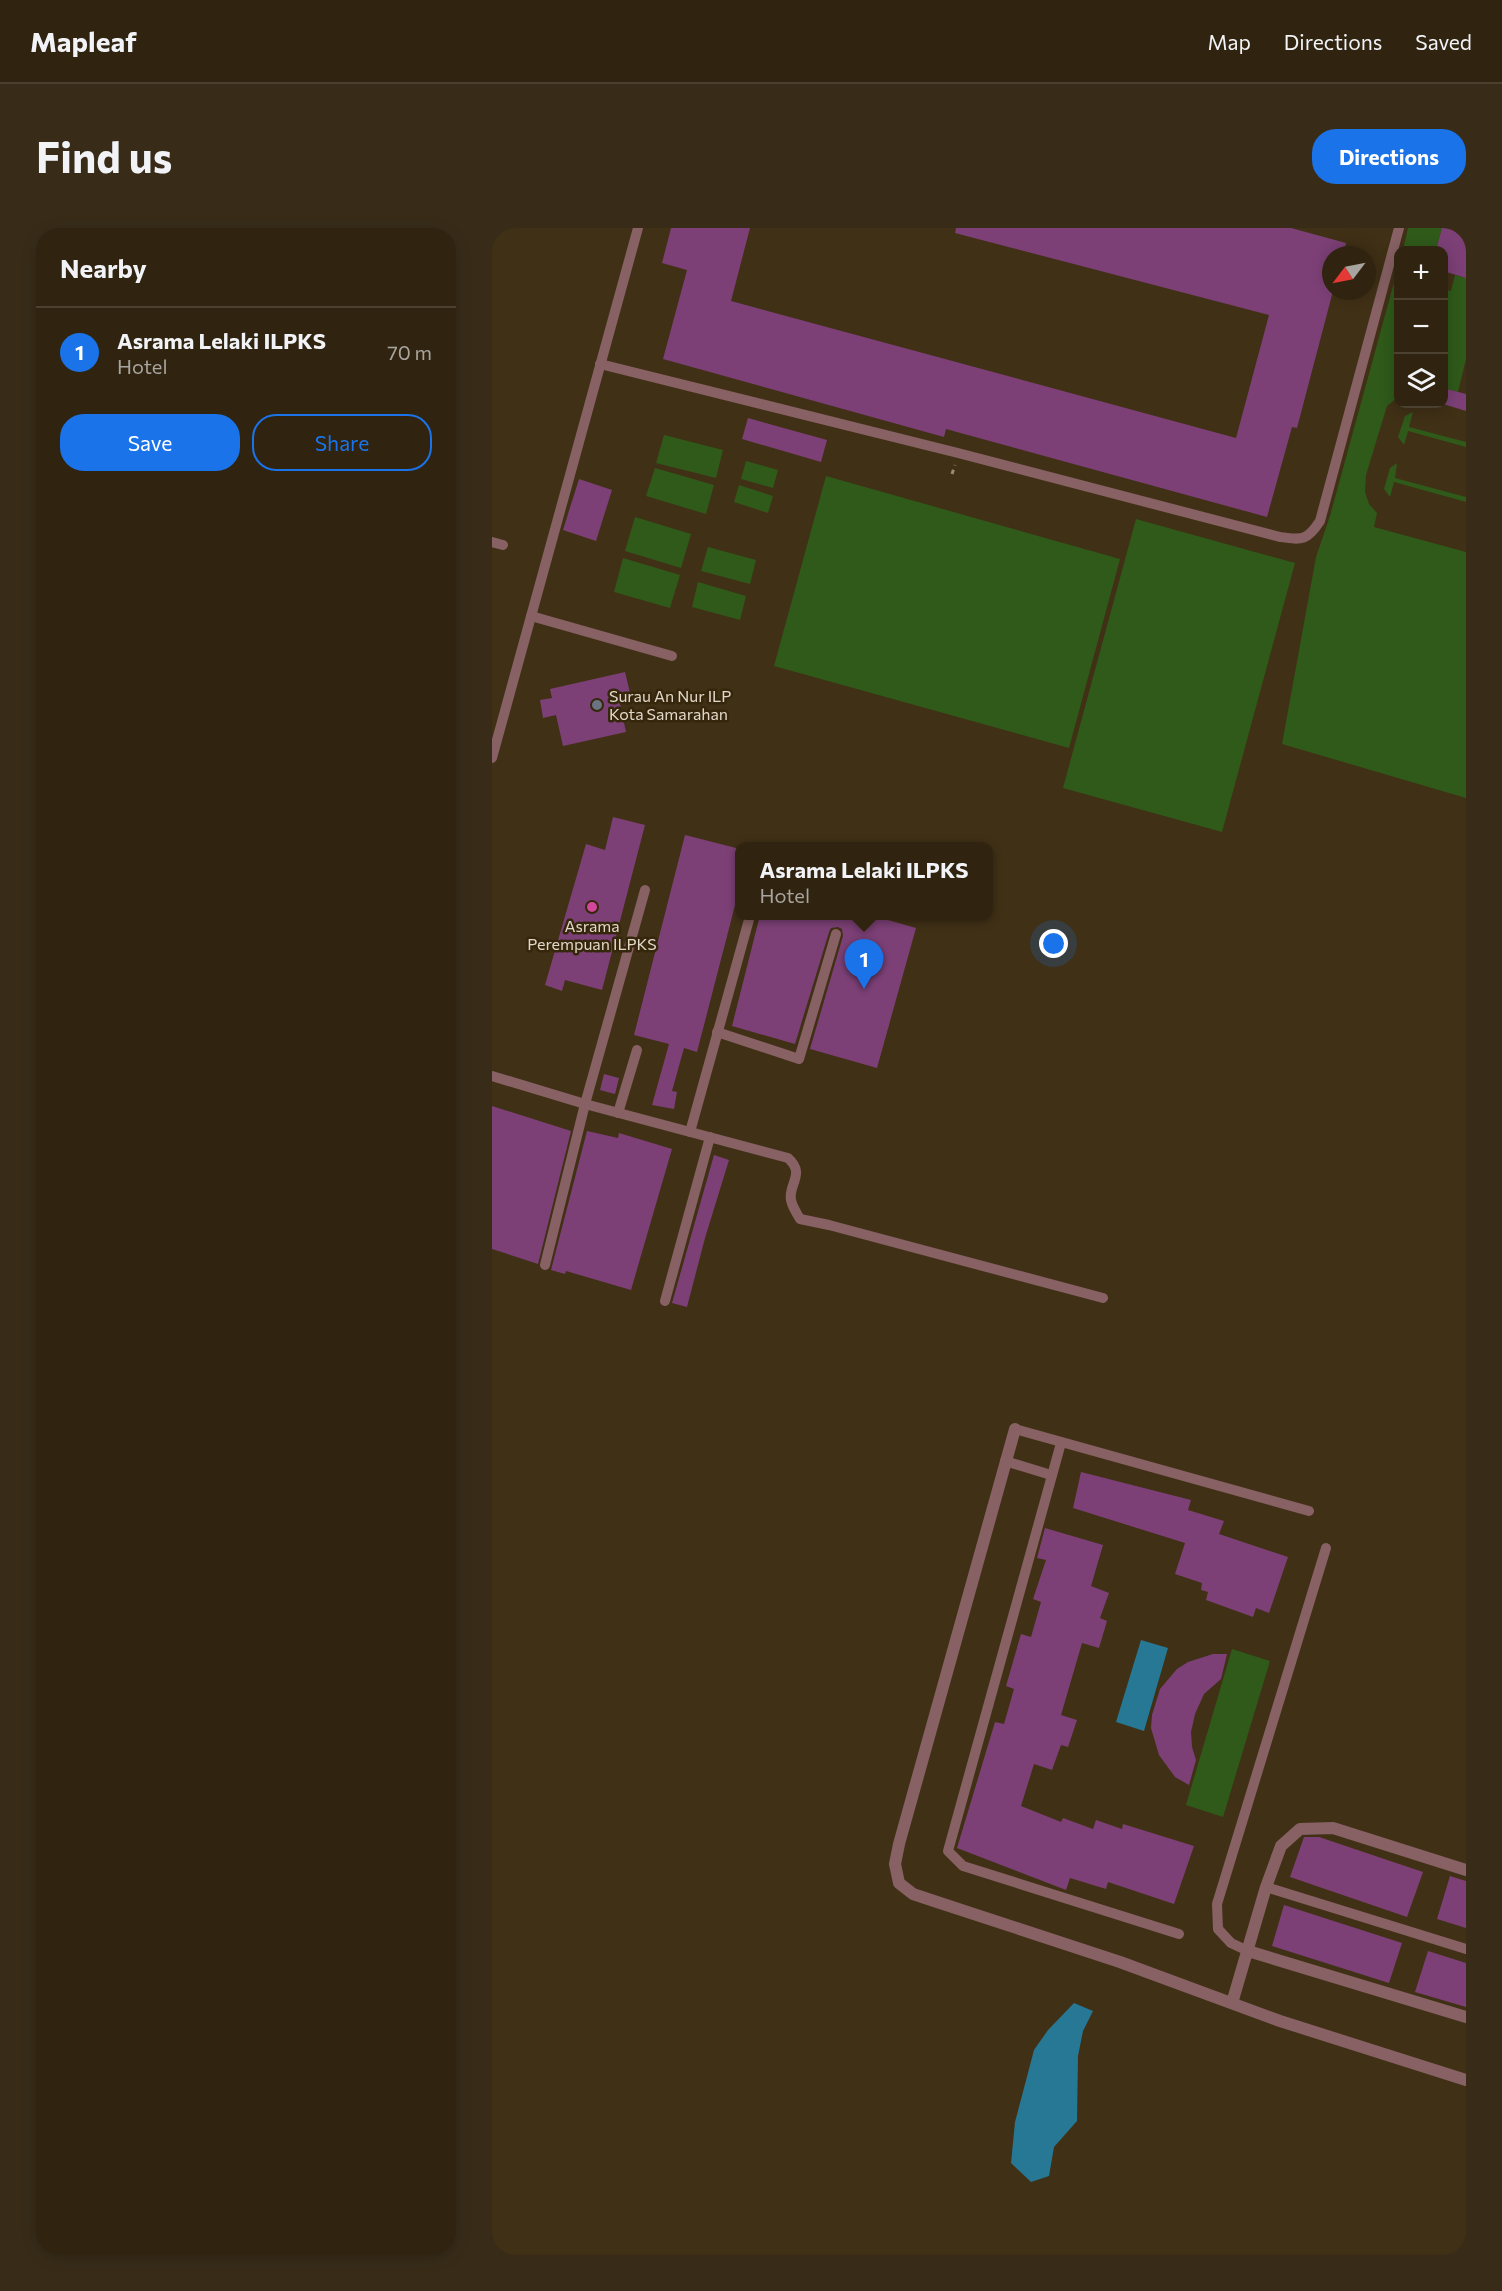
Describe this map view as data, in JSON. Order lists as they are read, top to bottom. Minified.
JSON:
{"places":["Surau An Nur ILP Kota Samarahan","Asrama Perempuan ILPKS"],"north":"bottom left","page":{"header":"Mapleaf","nav":["Map","Directions","Saved"],"buttons":["Directions",["Save","Share"]],"title":"Find us","heading":"Nearby","map_buttons":["+","−"],"list":[{"mark":"1","name":"Asrama Lelaki ILPKS","note":"Hotel","value":"70 m"}],"popup":["Asrama Lelaki ILPKS","Hotel"],"pins":"1"}}
